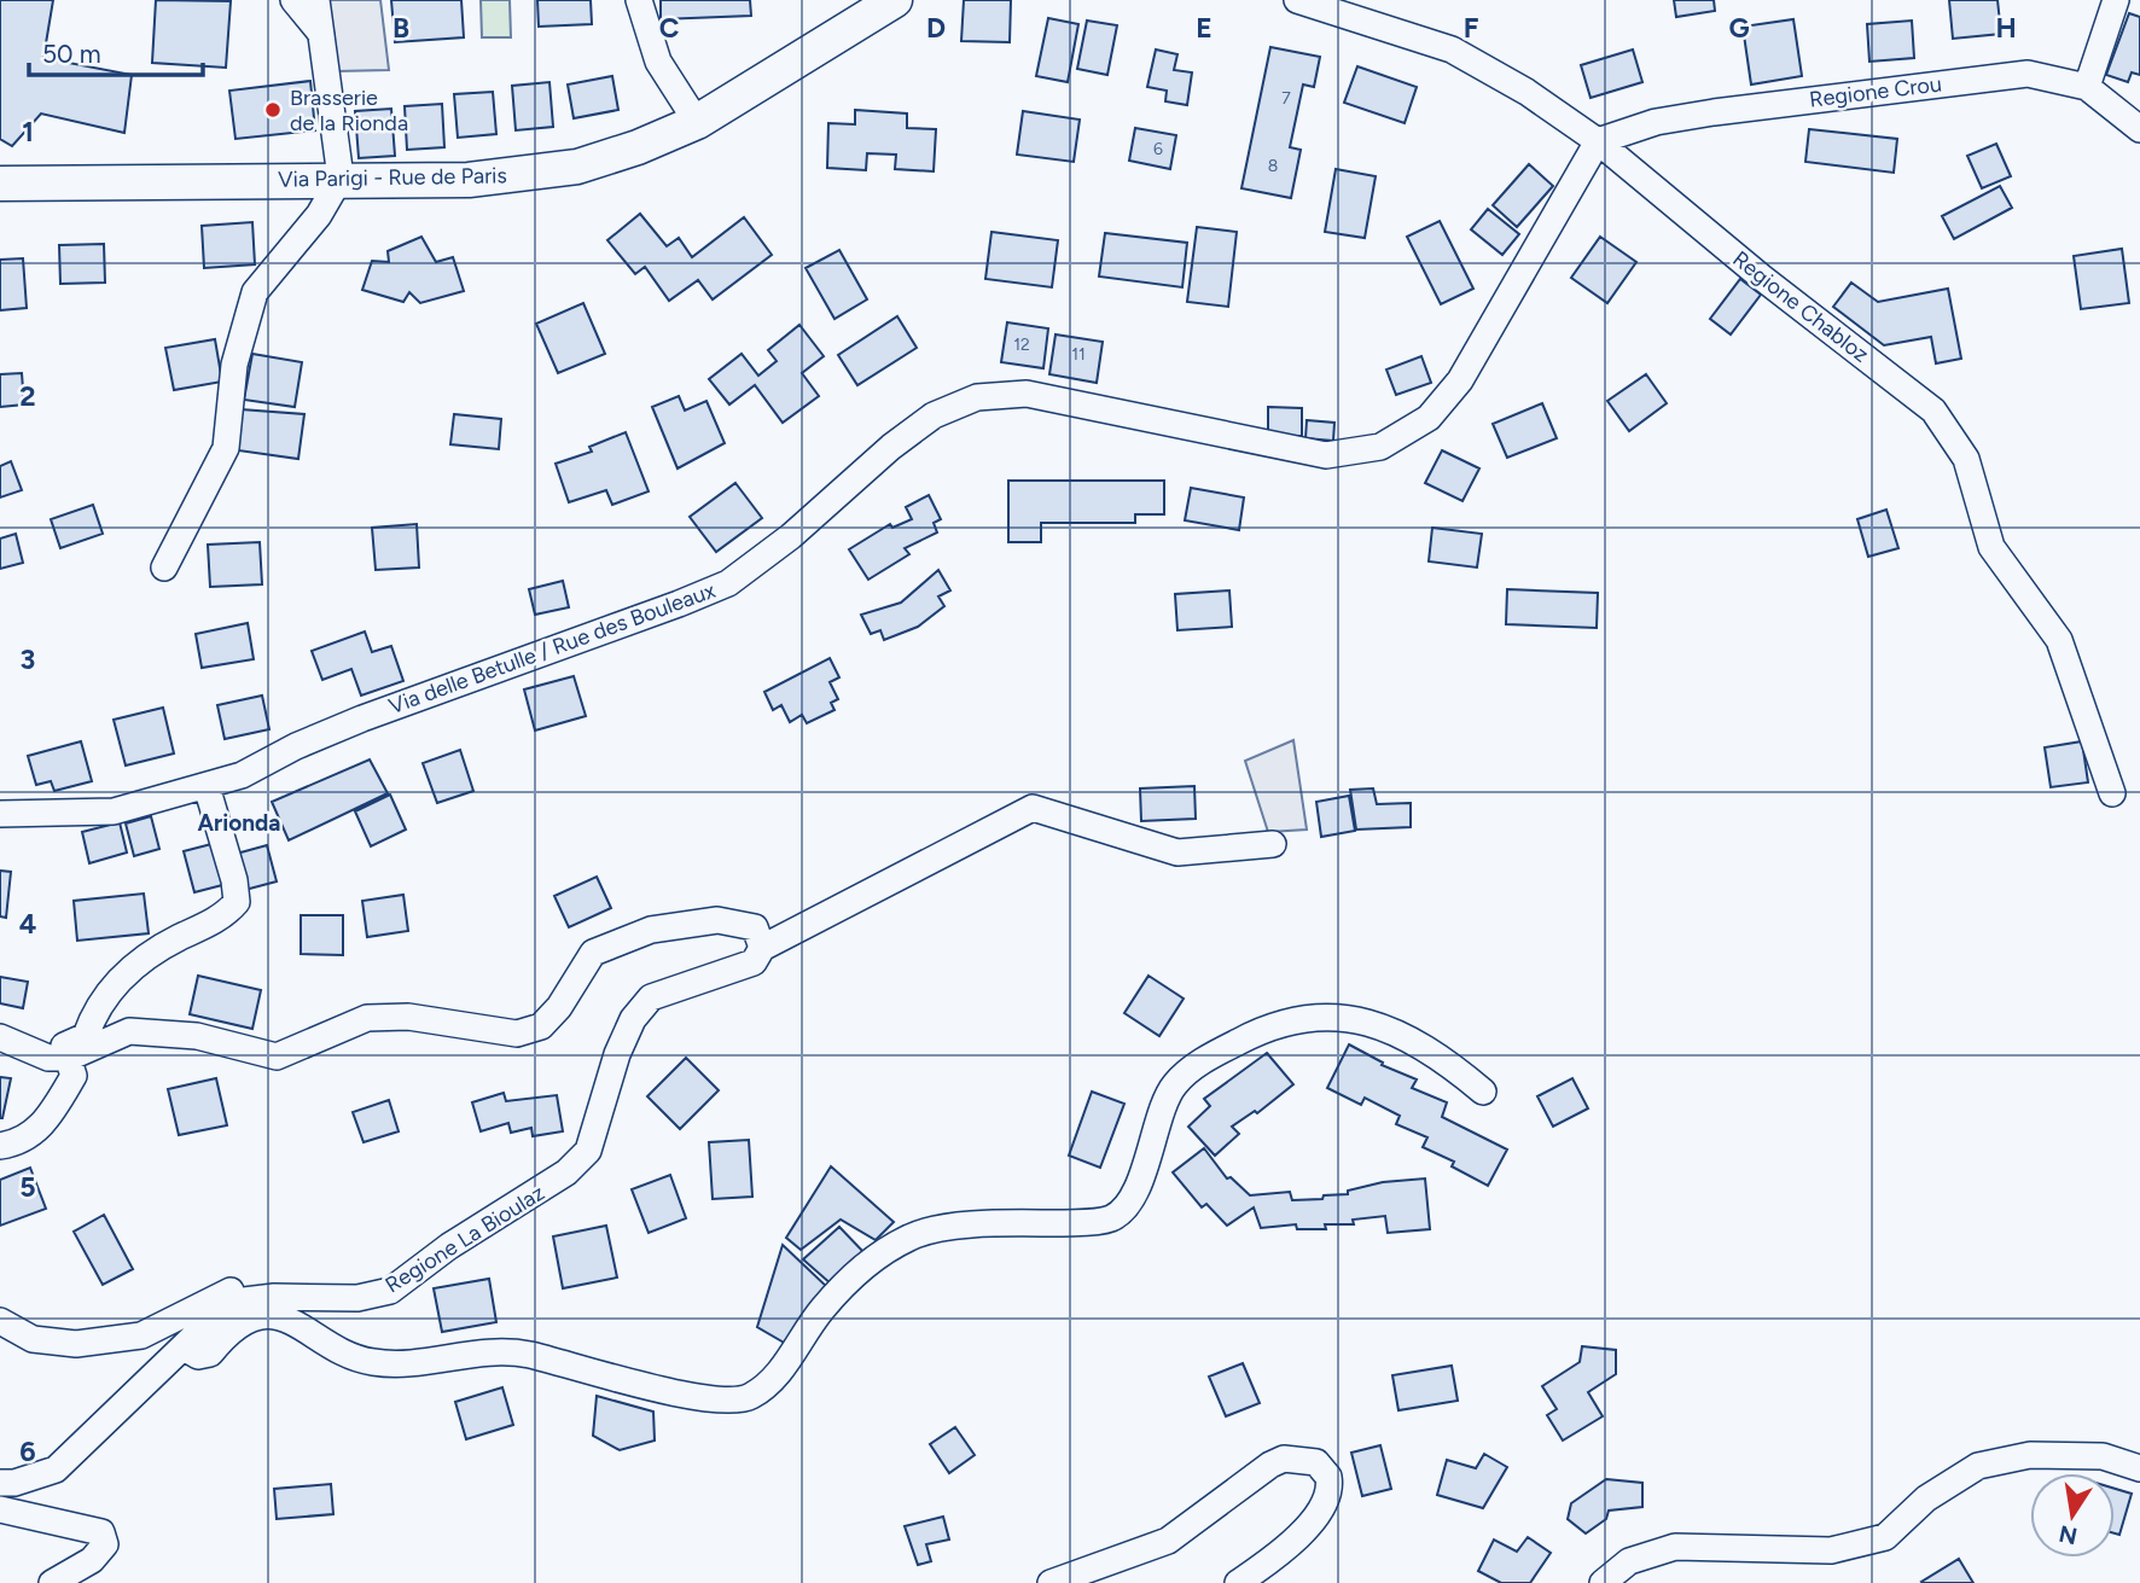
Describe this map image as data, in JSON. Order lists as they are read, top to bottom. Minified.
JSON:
{"streets":{"main road":["Via Parigi - Rue de Paris"],"street":["Regione Crou","Regione Chabloz","Via delle Betulle / Rue des Bouleaux","Regione La Bioulaz"]},"crossings":[["Regione Crou","Regione Chabloz"],["Regione Crou","Via delle Betulle / Rue des Bouleaux"],["Regione Chabloz","Via delle Betulle / Rue des Bouleaux"]],"districts":["Arionda"],"places":["Brasserie de la Rionda"],"house_numbers":["7","6","8","12","11"],"scale_bar":"50 m","north":"bottom","grid":{"columns":["B","C","D","E","F","G","H"],"rows":["1","2","3","4","5","6"]}}
